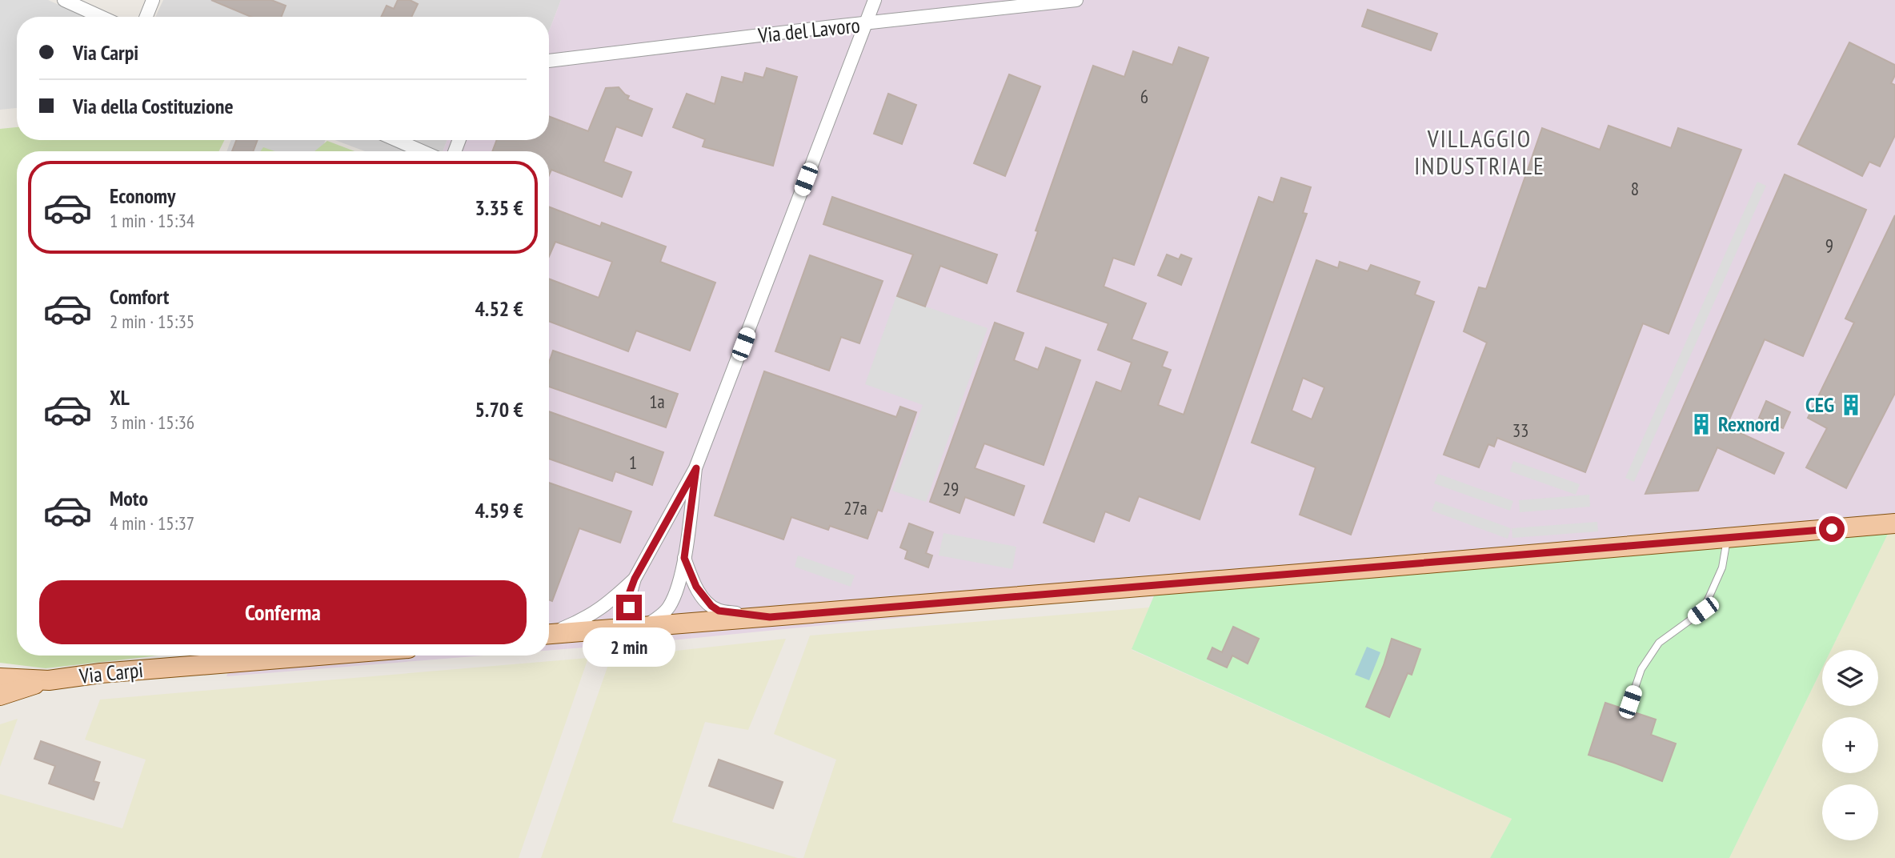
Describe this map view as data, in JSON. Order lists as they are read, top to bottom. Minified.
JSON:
{"streets":{"main road":["Via Carpi"],"street":["Via del Lavoro"]},"districts":["VILLAGGIO INDUSTRIALE"],"places":{"building":["CEG","Rexnord"]},"house_numbers":["6","8","9","1a","33","1","29","27a"],"page":{"banner":["Via Carpi","Via della Costituzione"],"list":[{"name":"Economy","note":"1 min · 15:34","value":"3.35 €"},{"name":"Comfort","note":"2 min · 15:35","value":"4.52 €"},{"name":"XL","note":"3 min · 15:36","value":"5.70 €"},{"name":"Moto","note":"4 min · 15:37","value":"4.59 €"}],"buttons":"Conferma","bubble":"2 min","map_buttons":["+","−"]}}
